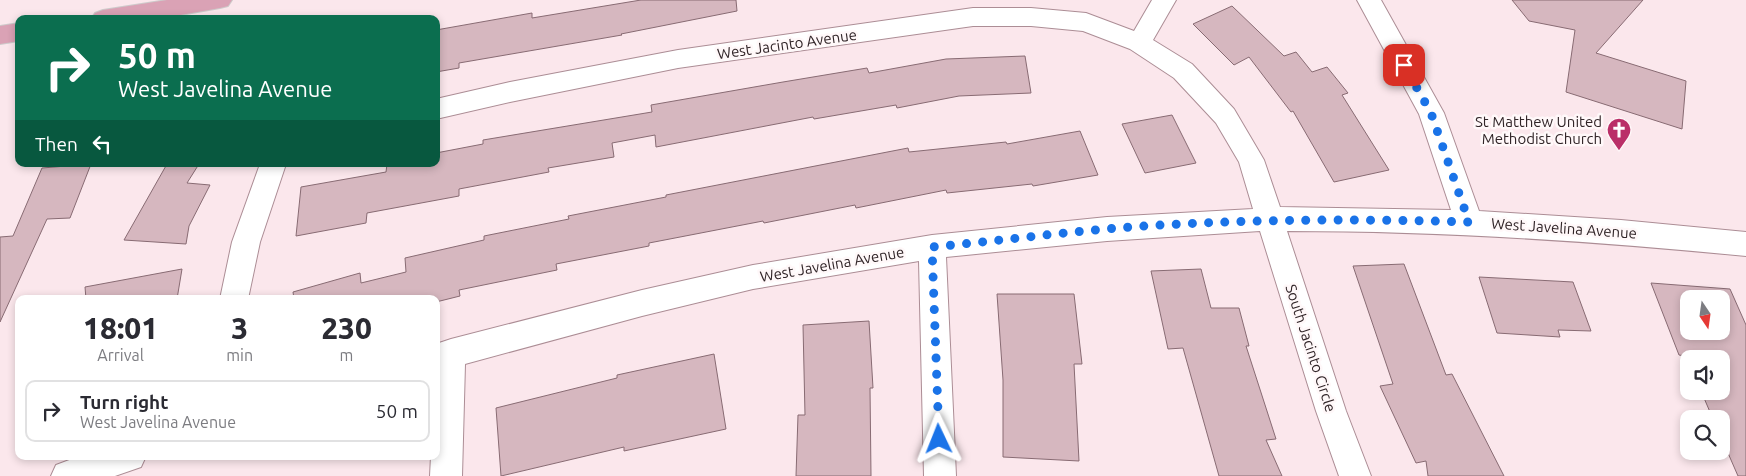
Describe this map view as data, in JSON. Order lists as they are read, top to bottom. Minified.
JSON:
{"streets":{"street":["West Jacinto Avenue","West Javelina Avenue","South Jacinto Circle"]},"crossings":[["West Jacinto Avenue","West Javelina Avenue"],["West Jacinto Avenue","South Jacinto Circle"],["West Javelina Avenue","South Jacinto Circle"]],"places":{"church":["St Matthew United Methodist Church"]},"north":"bottom","page":{"turn":["50 m","West Javelina Avenue"],"then":"Then","eta":["18:01","Arrival","3","min","230","m"],"list":[{"name":"Turn right","note":"West Javelina Avenue","value":"50 m"}]}}
